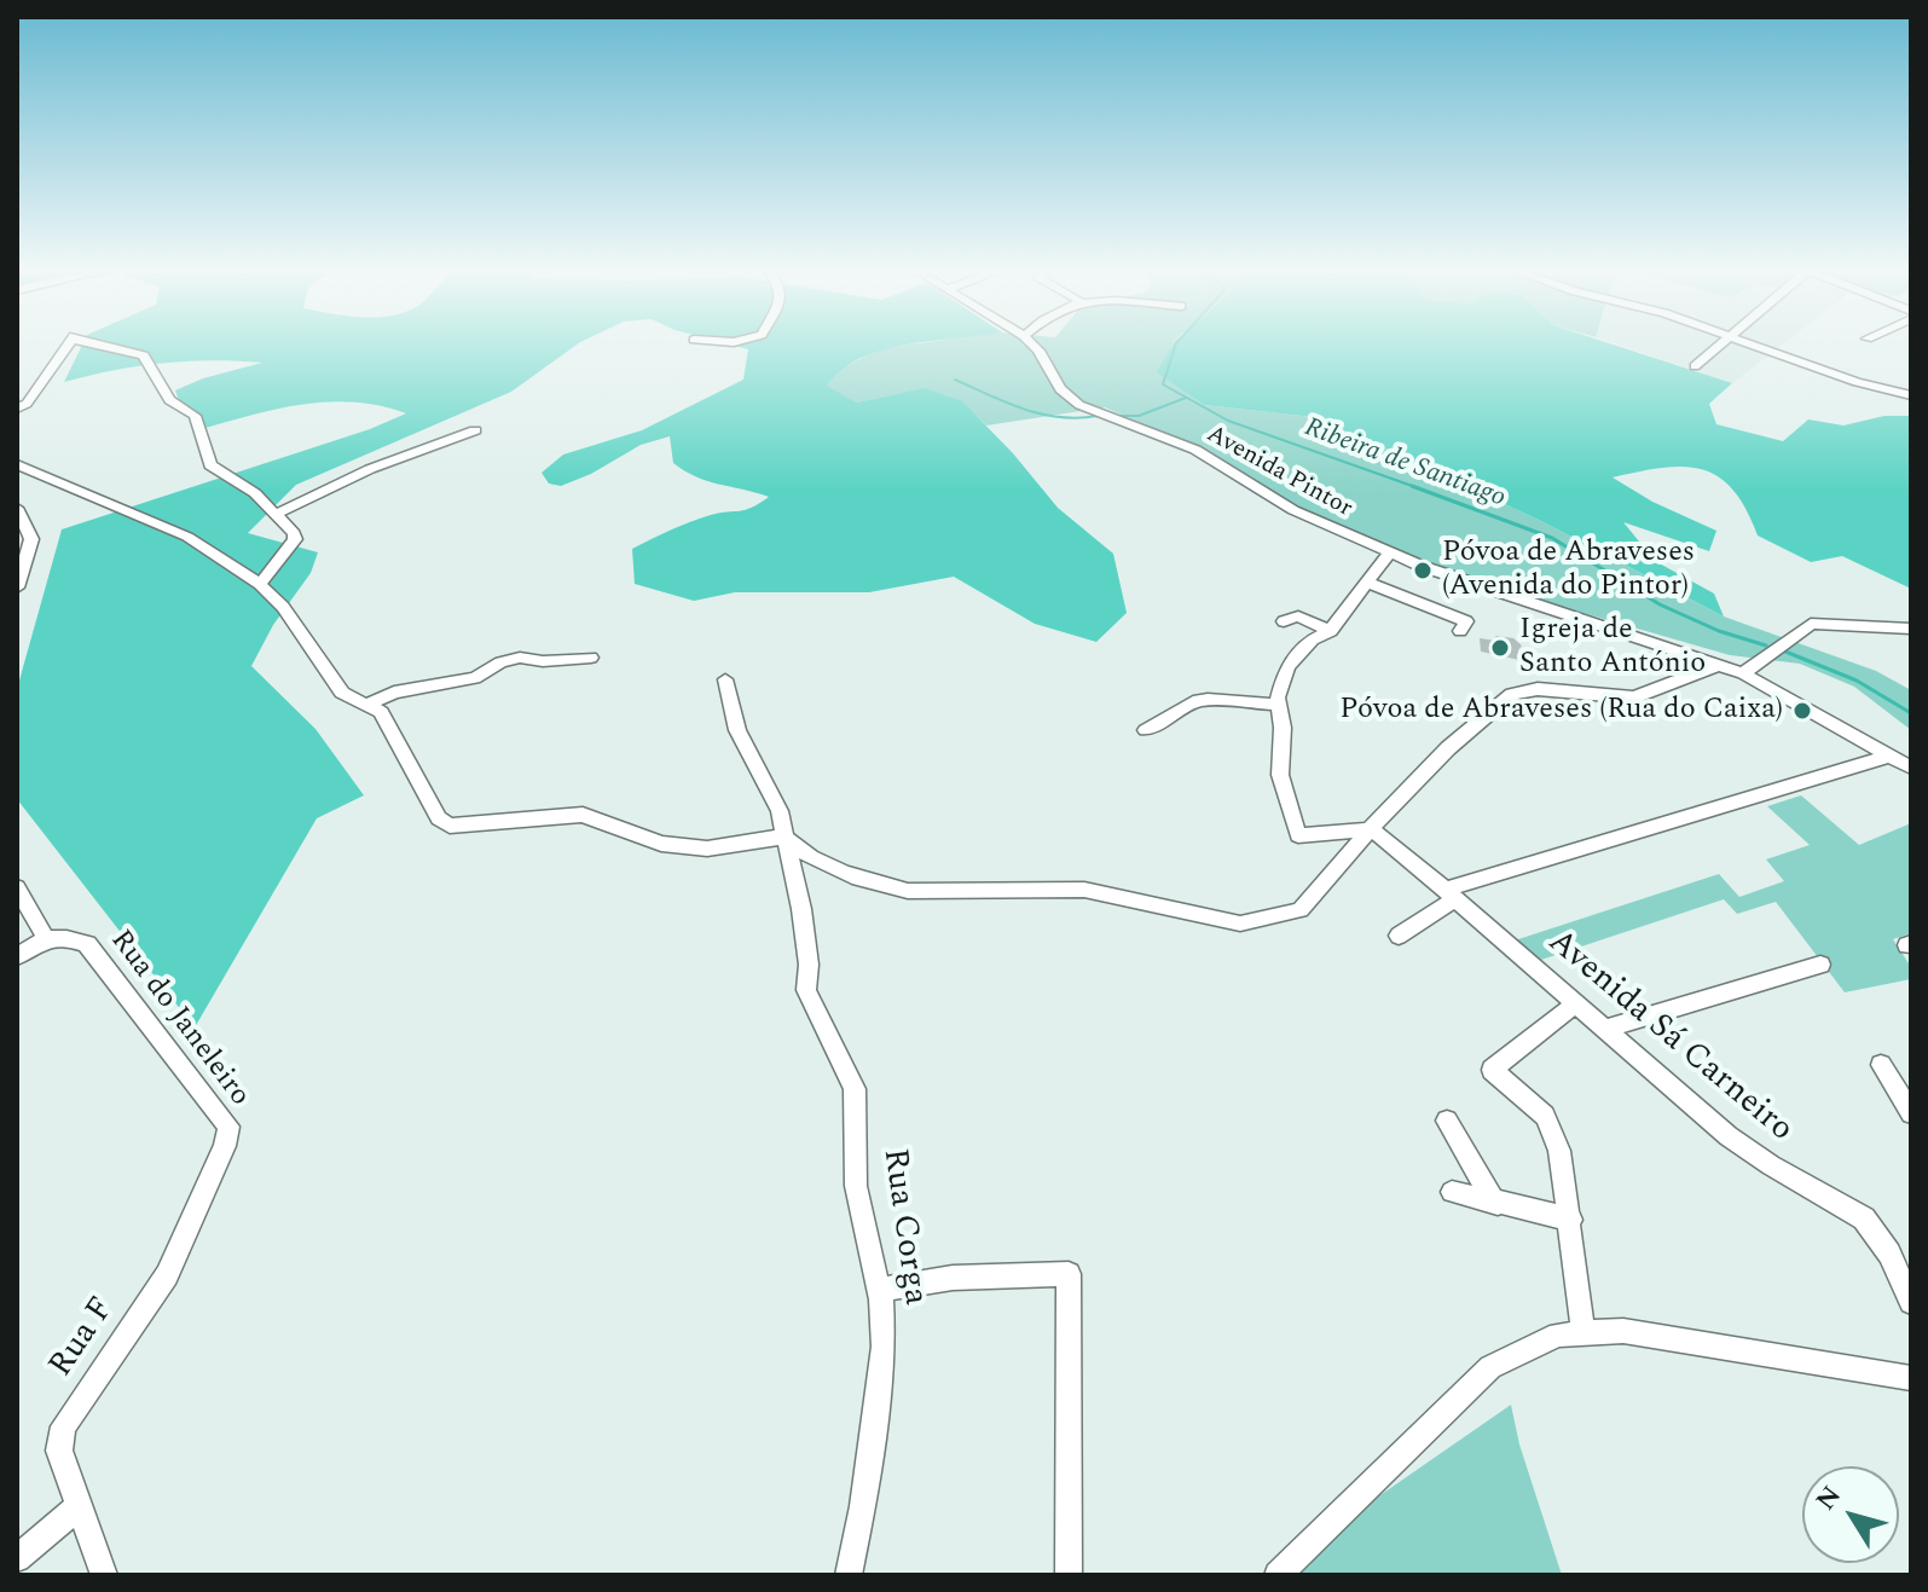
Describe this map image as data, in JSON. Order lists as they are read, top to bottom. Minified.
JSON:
{"streets":{"street":["Avenida Pintor","Rua do Janeleiro","Avenida Sá Carneiro","Rua Corga","Rua F"]},"crossings":[["Rua do Janeleiro","Rua F"]],"water":["Ribeira de Santiago"],"places":["Póvoa de Abraveses (Avenida do Pintor)","Igreja de Santo António","Póvoa de Abraveses (Rua do Caixa)"],"north":"top left"}
